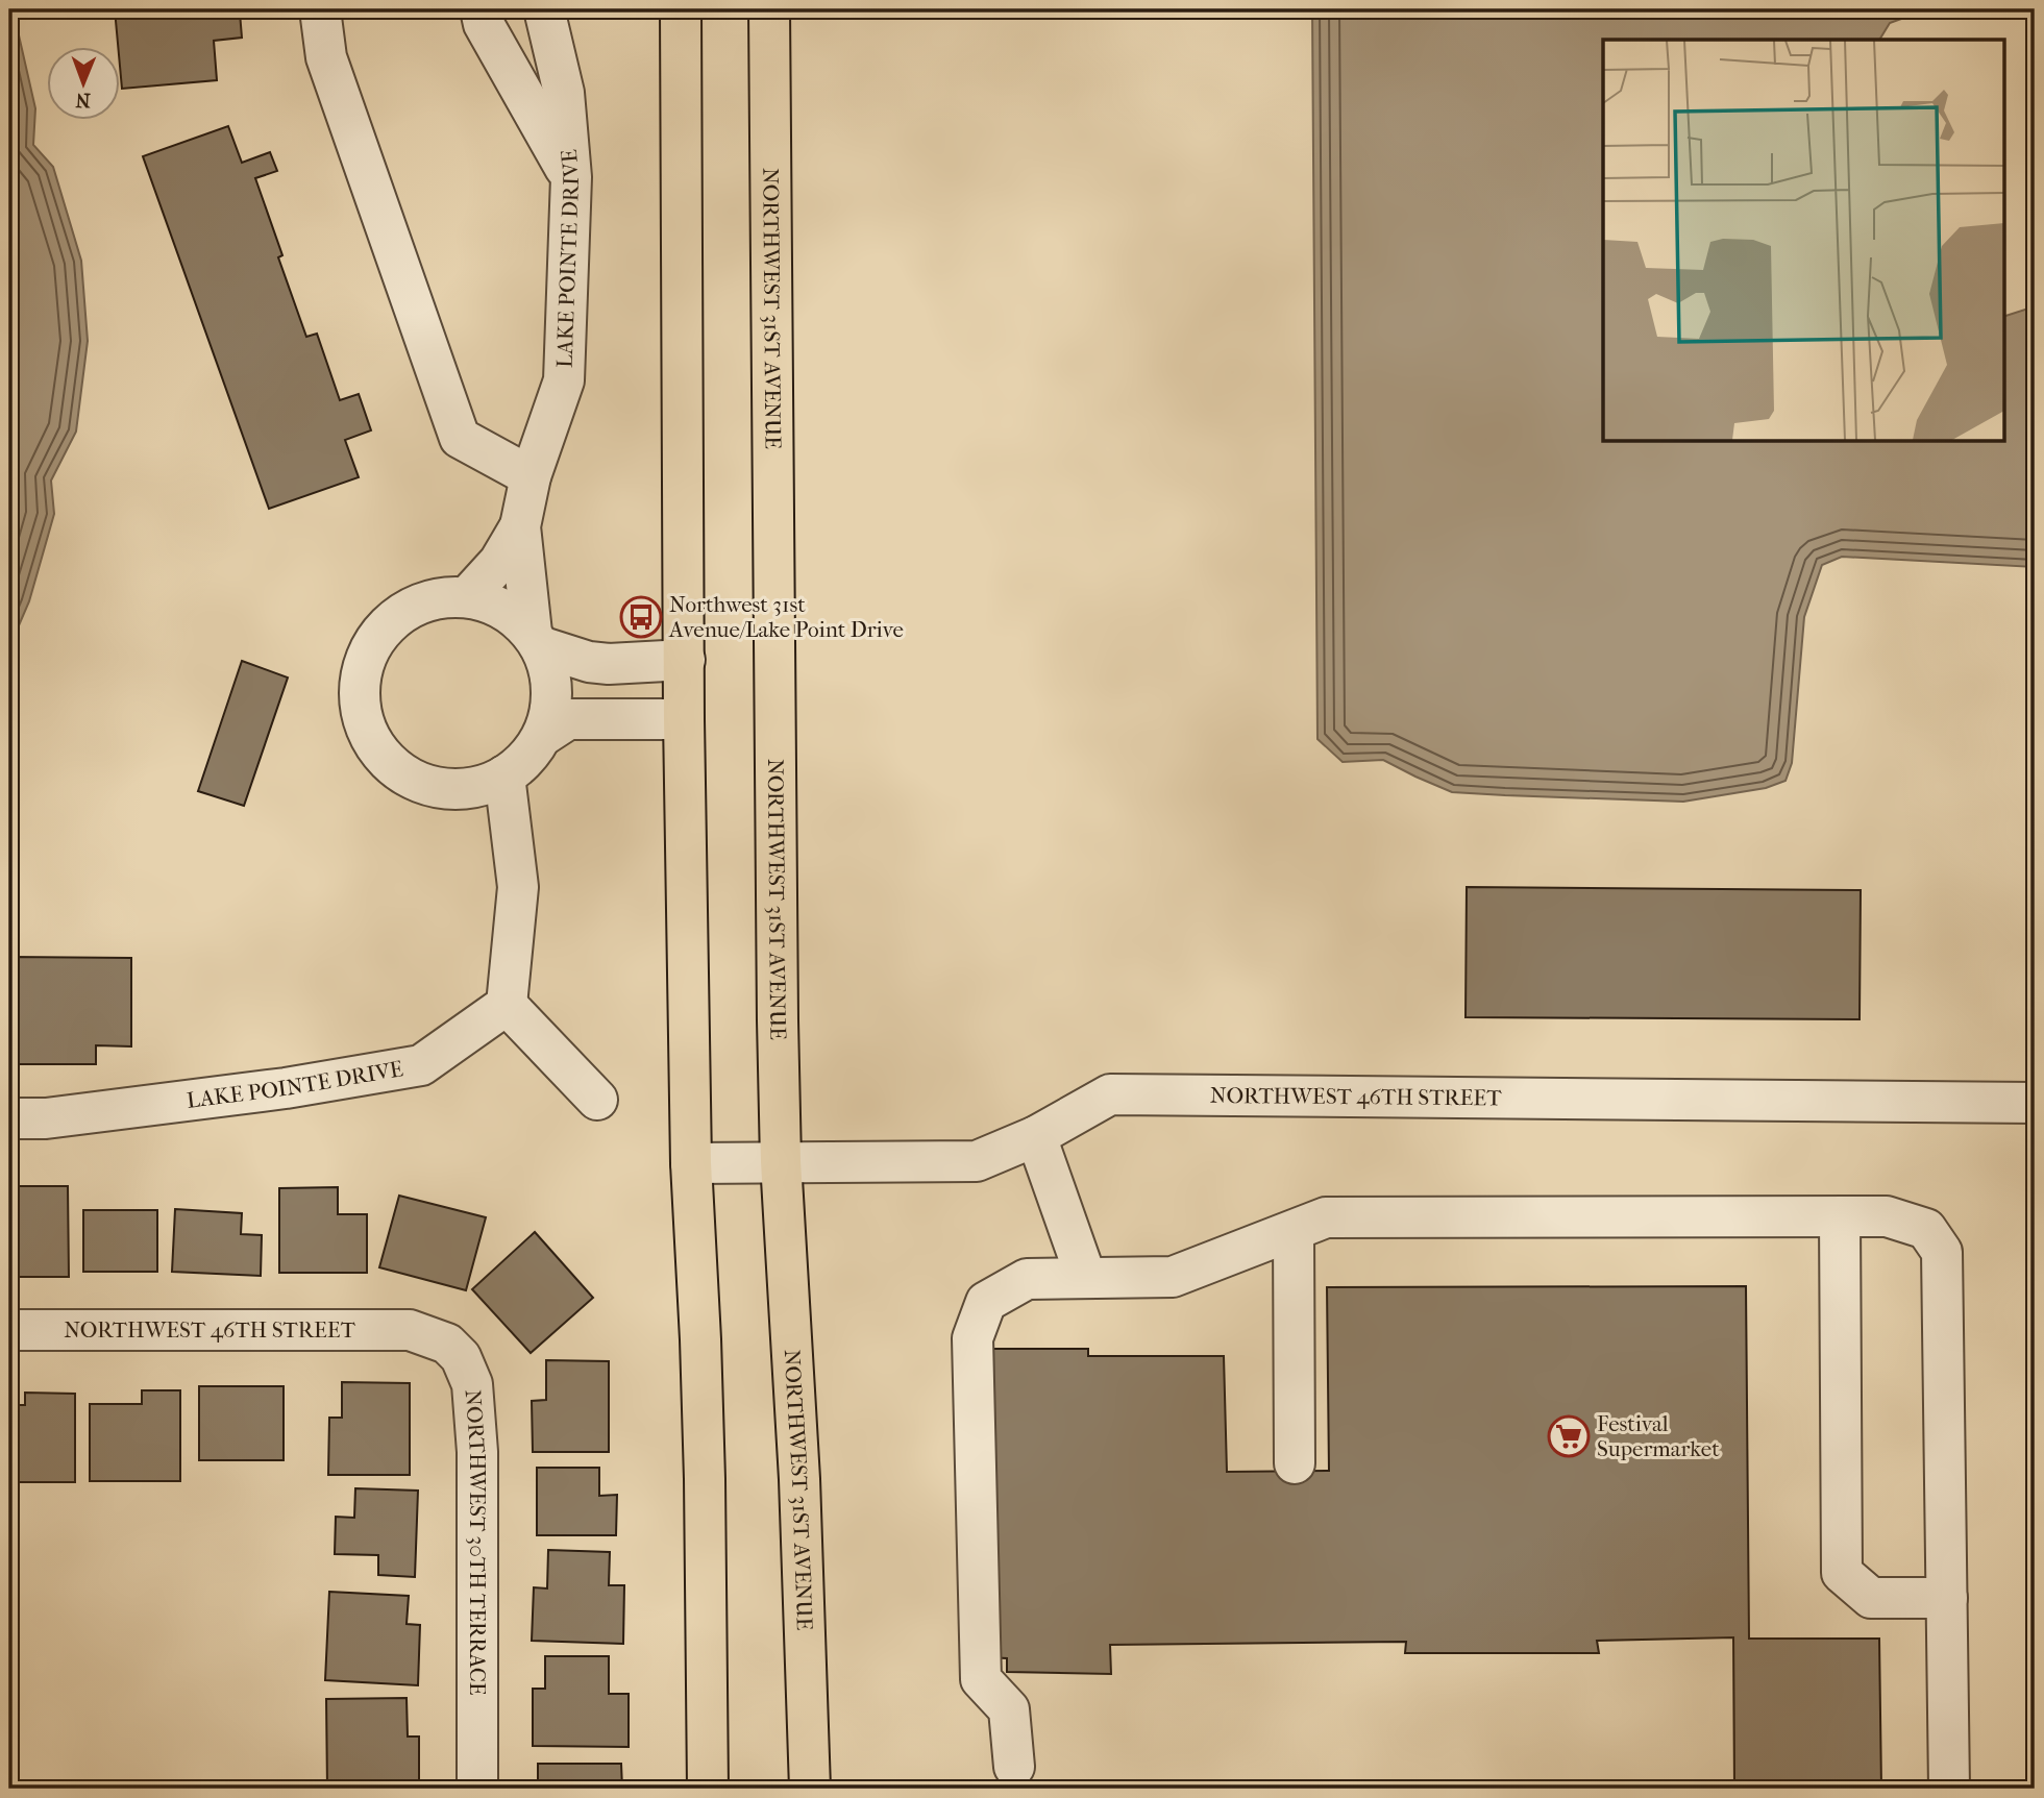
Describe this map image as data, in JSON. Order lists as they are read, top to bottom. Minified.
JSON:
{"streets":{"main road":["NORTHWEST 31ST AVENUE"],"street":["LAKE POINTE DRIVE","NORTHWEST 46TH STREET","NORTHWEST 30TH TERRACE"]},"crossings":[["NORTHWEST 31ST AVENUE","NORTHWEST 46TH STREET"],["NORTHWEST 46TH STREET","NORTHWEST 30TH TERRACE"]],"places":{"bus stop":["Northwest 31st Avenue/Lake Point Drive"],"supermarket":["Festival Supermarket"]},"north":"bottom"}
